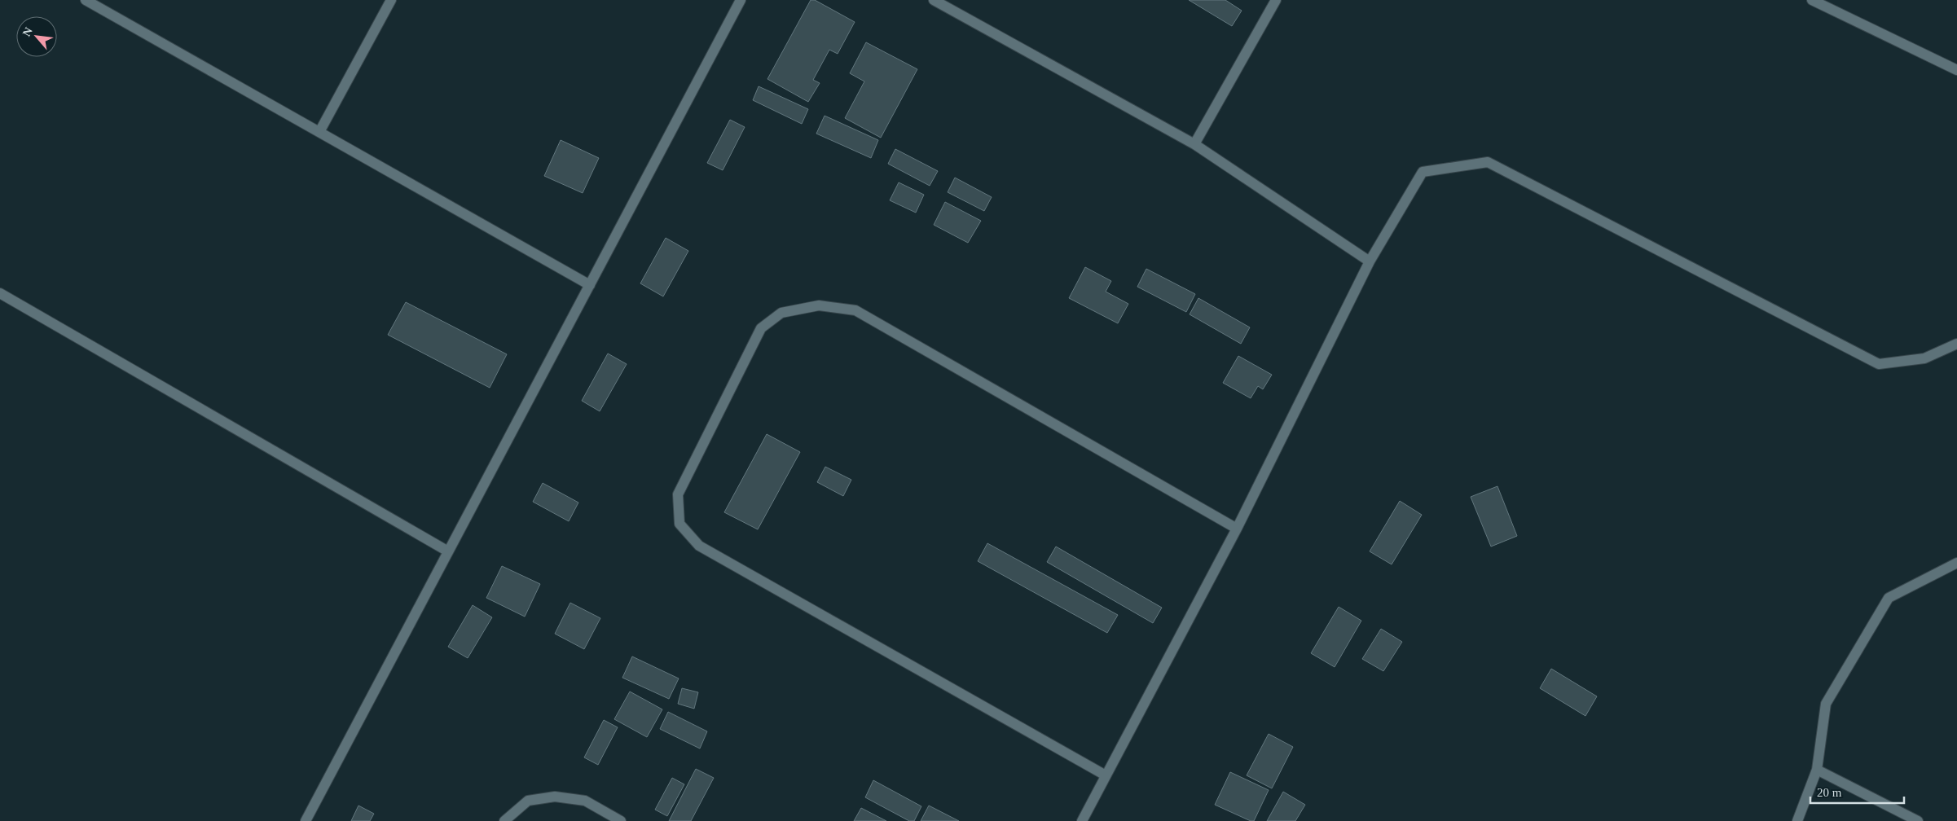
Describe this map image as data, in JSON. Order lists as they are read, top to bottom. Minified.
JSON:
{"scale_bar":"20 m","north":"top left"}
